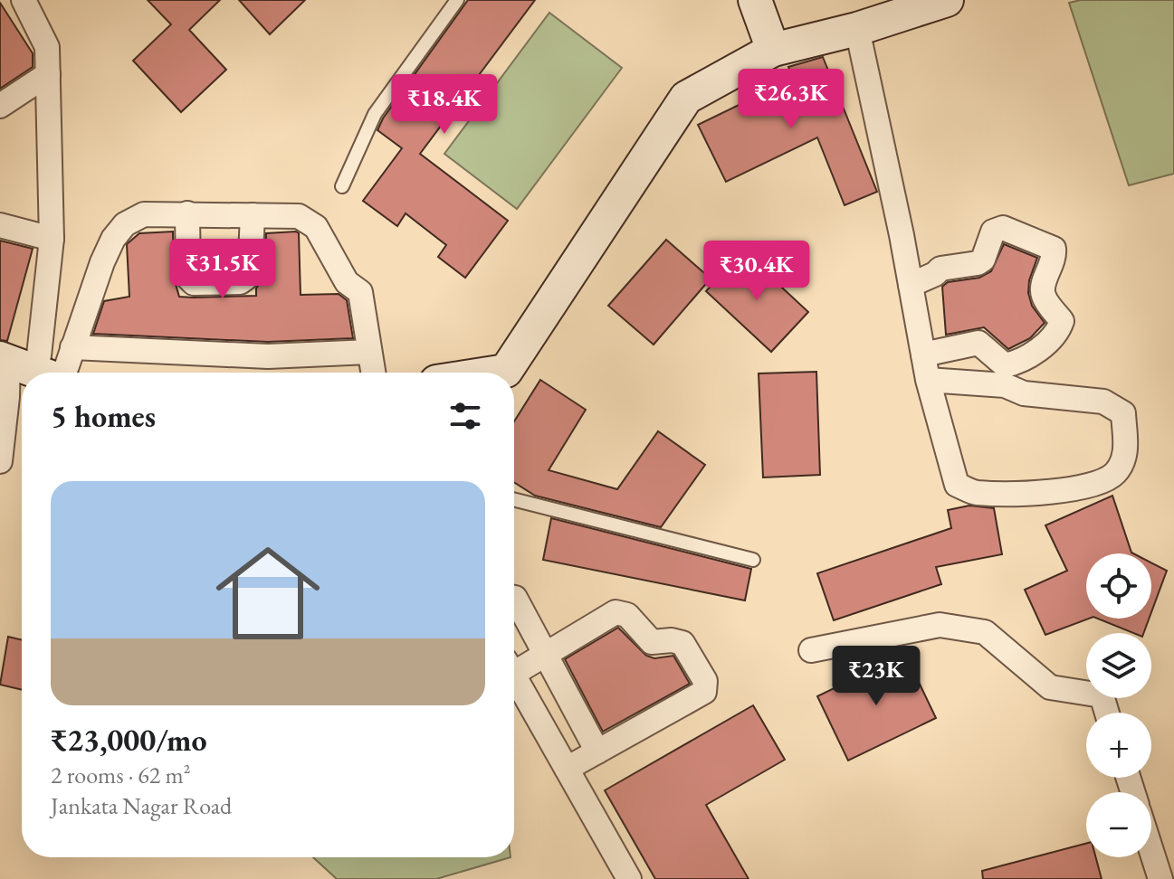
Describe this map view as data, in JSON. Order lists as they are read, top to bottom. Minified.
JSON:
{"page":{"price":["₹26.3K","₹18.4K","₹31.5K","₹30.4K","₹23K"],"heading":"5 homes","list":[{"name":"₹23,000/mo","note":"2 rooms · 62 m² · Jankata Nagar Road"}],"map_buttons":["+","−"]}}
